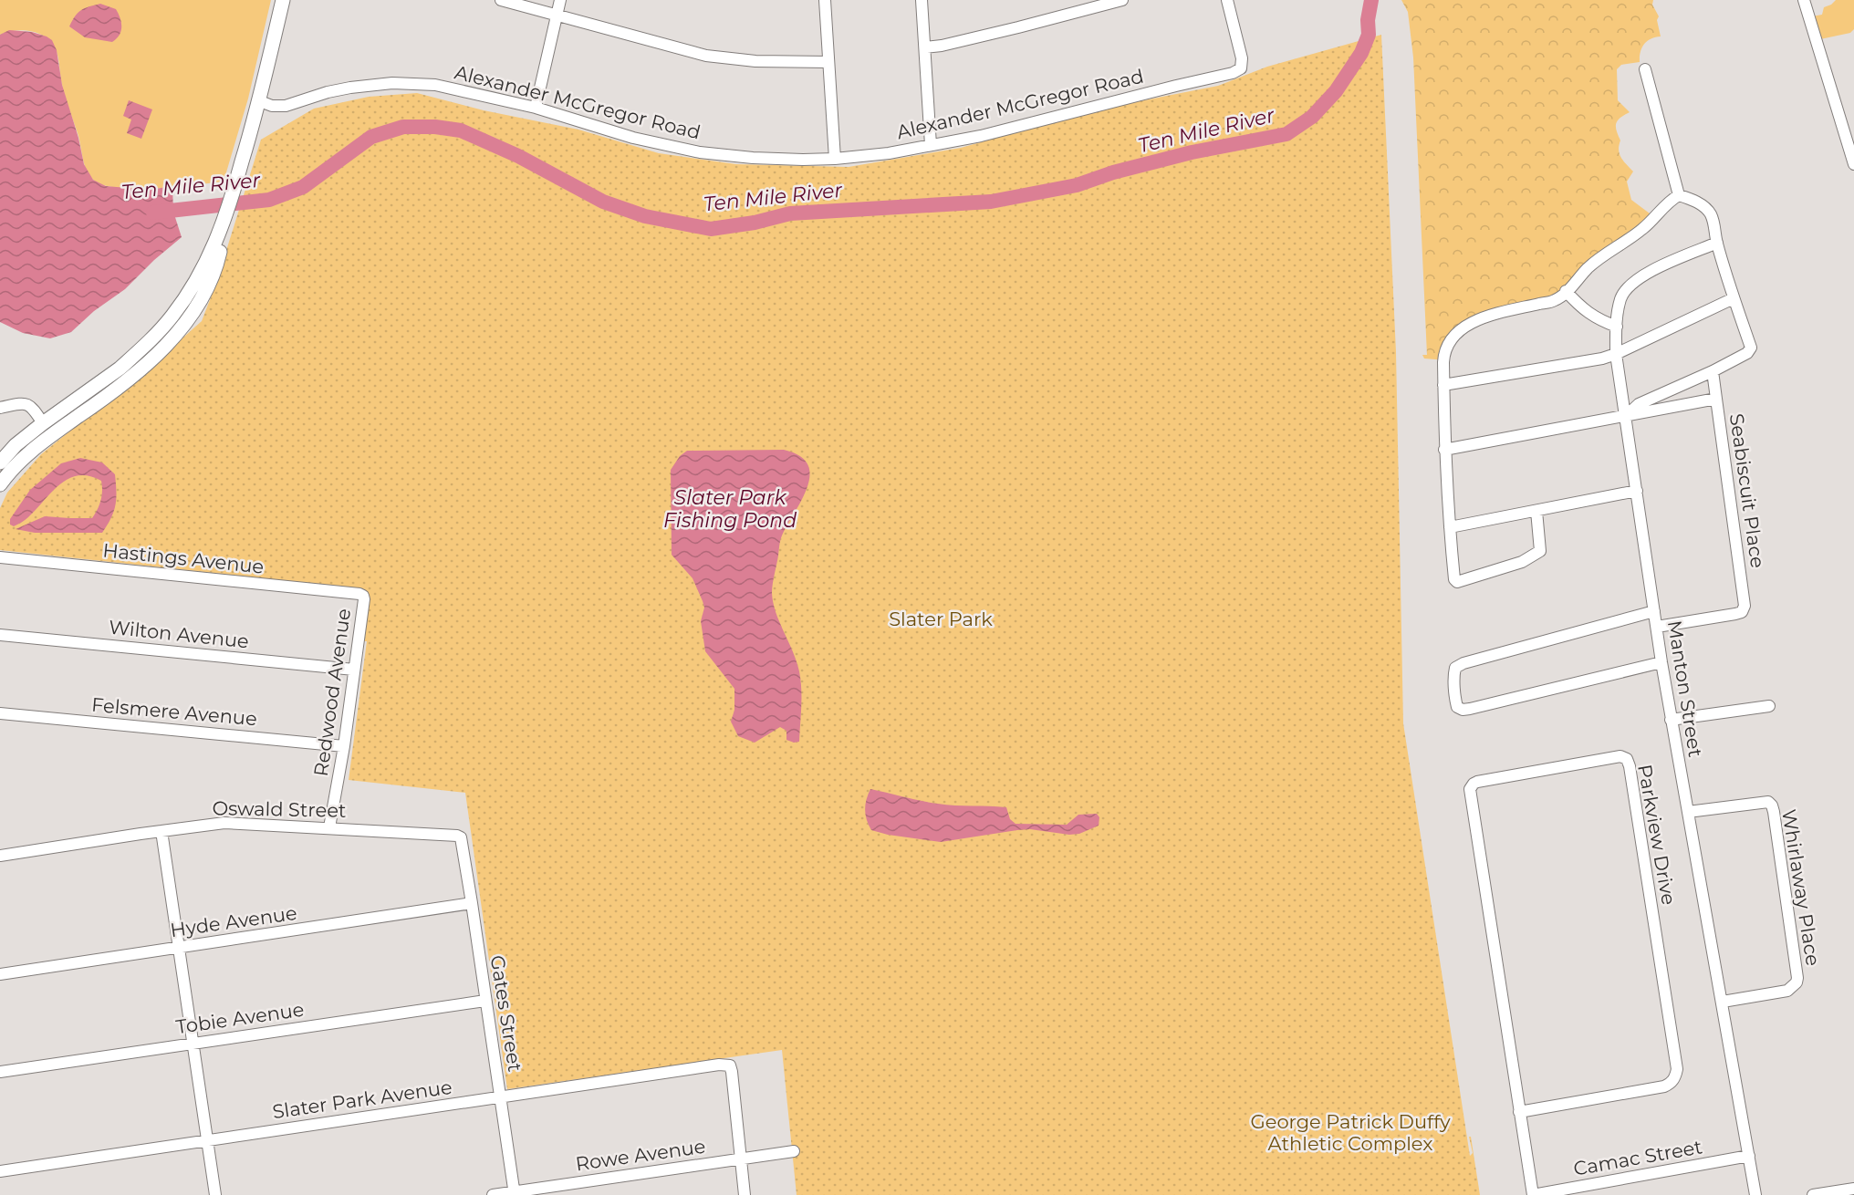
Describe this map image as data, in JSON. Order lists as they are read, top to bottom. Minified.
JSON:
{"streets":{"street":["Alexander McGregor Road","Seabiscuit Place","Hastings Avenue","Wilton Avenue","Manton Street","Redwood Avenue","Felsmere Avenue","Oswald Street","Parkview Drive","Whirlaway Place","Hyde Avenue","Gates Street","Tobie Avenue","Slater Park Avenue","Rowe Avenue","Camac Street"]},"crossings":[["Seabiscuit Place","Manton Street"],["Hastings Avenue","Redwood Avenue"],["Wilton Avenue","Redwood Avenue"],["Manton Street","Whirlaway Place"],["Manton Street","Camac Street"],["Redwood Avenue","Felsmere Avenue"],["Redwood Avenue","Oswald Street"],["Oswald Street","Gates Street"],["Parkview Drive","Camac Street"],["Hyde Avenue","Gates Street"],["Gates Street","Tobie Avenue"],["Gates Street","Slater Park Avenue"],["Gates Street","Rowe Avenue"],["Slater Park Avenue","Rowe Avenue"]],"water":["Ten Mile River","Slater Park Fishing Pond"],"parks":["Slater Park","George Patrick Duffy Athletic Complex"]}
